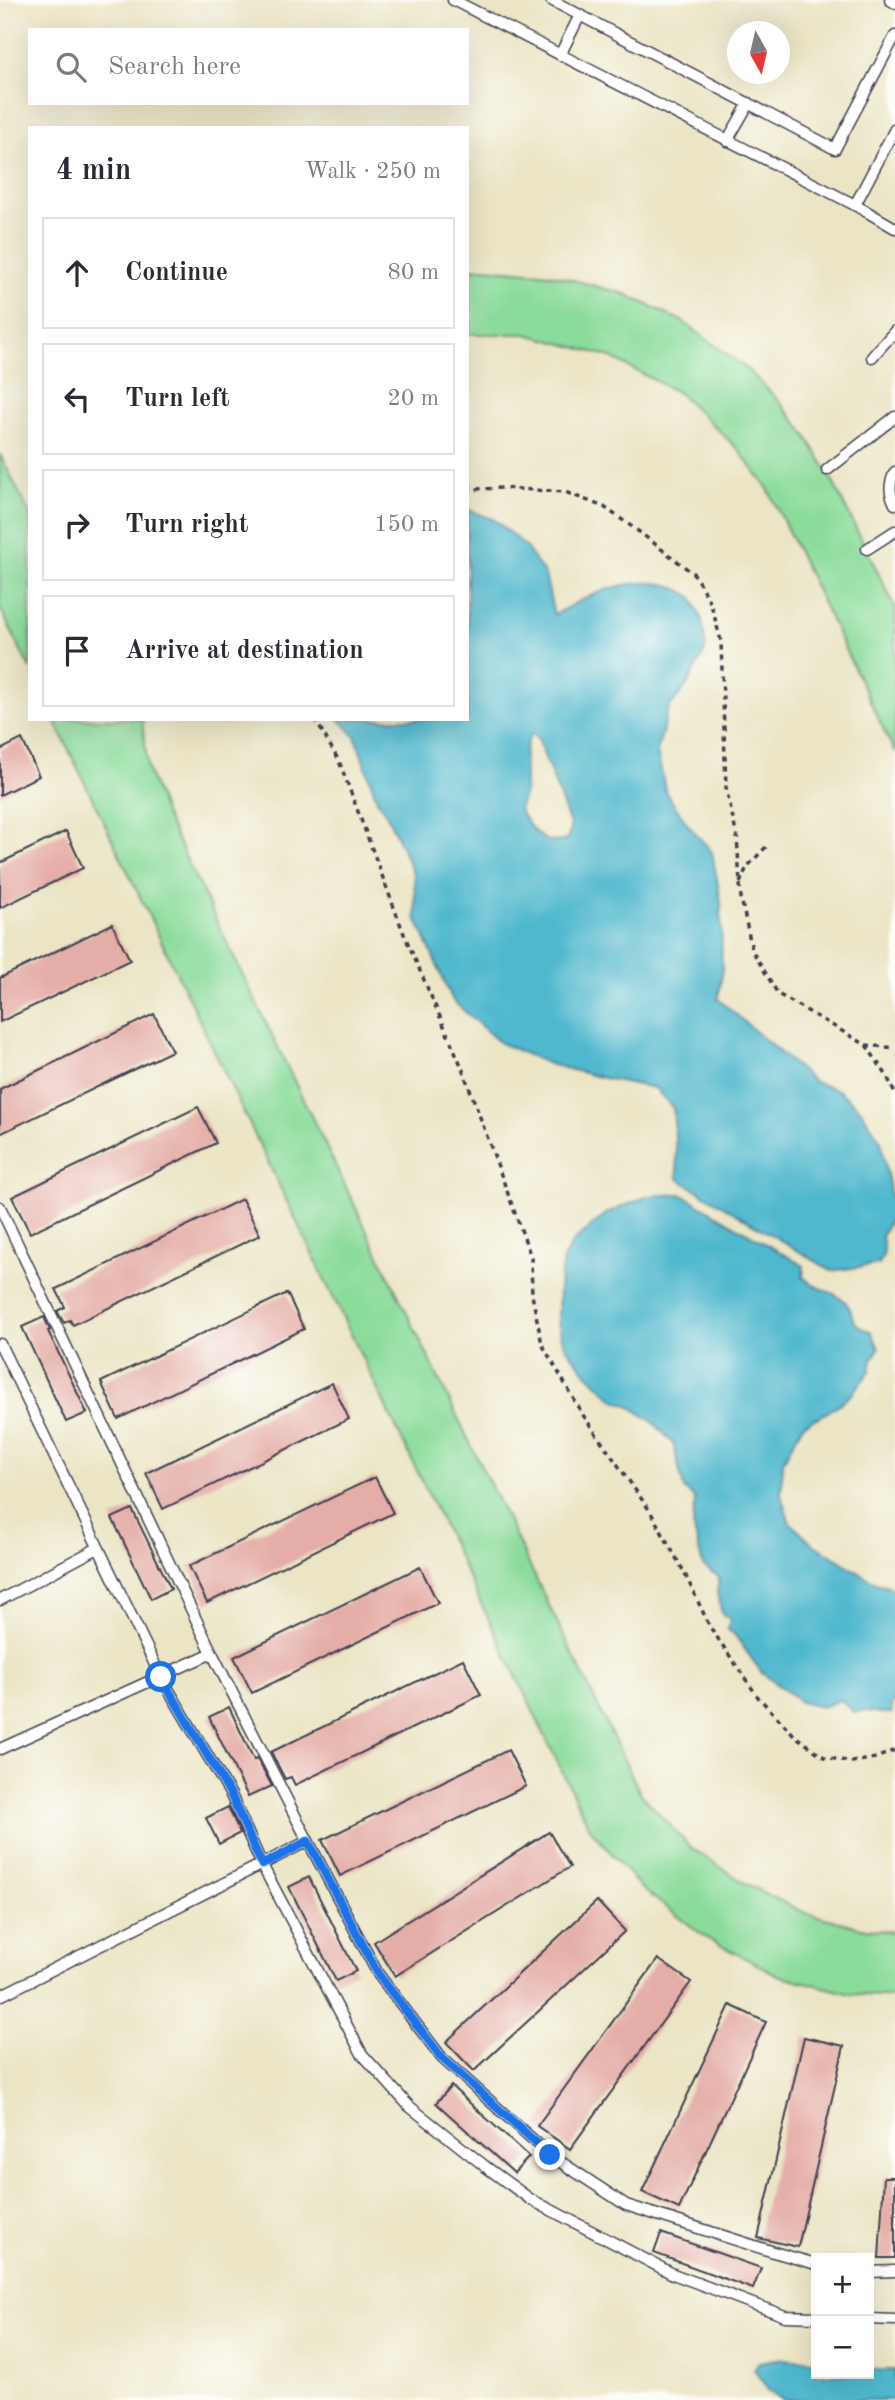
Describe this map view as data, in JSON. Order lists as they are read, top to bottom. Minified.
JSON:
{"north":"bottom","page":{"search":"Search here","heading":["4 min","Walk · 250 m"],"list":[["Continue","80 m"],["Turn left","20 m"],["Turn right","150 m"],"Arrive at destination"],"map_buttons":["+","−"]}}
